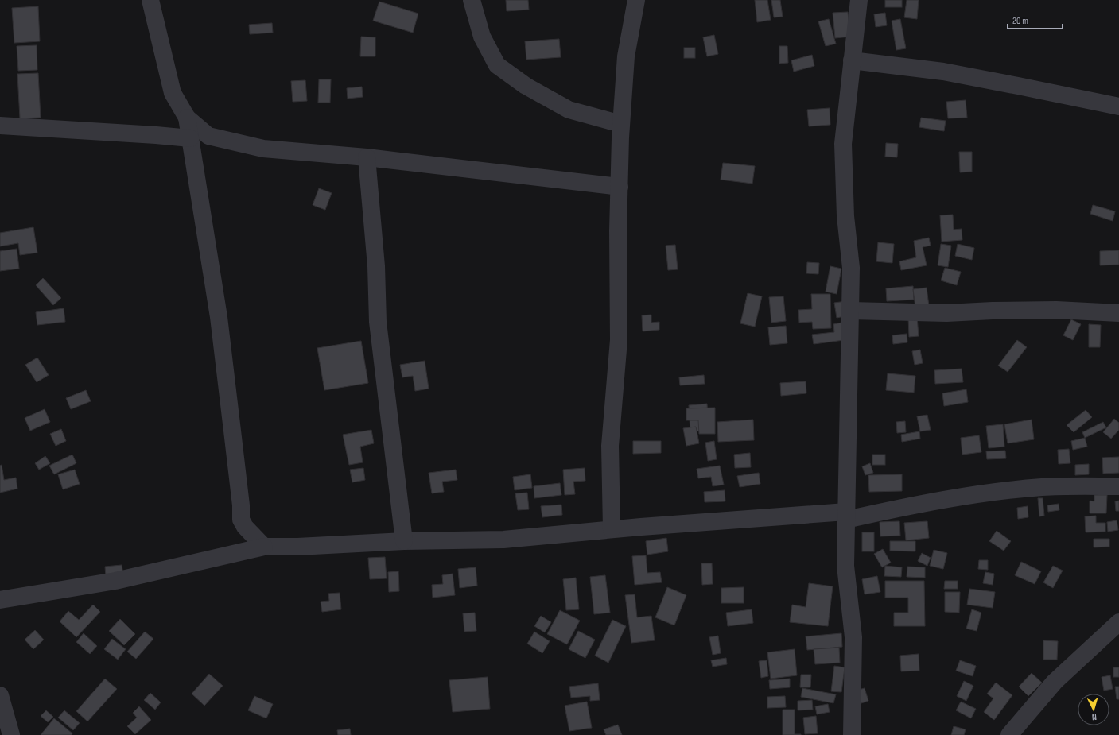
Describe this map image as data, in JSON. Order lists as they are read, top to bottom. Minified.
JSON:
{"scale_bar":"20 m","north":"bottom"}
